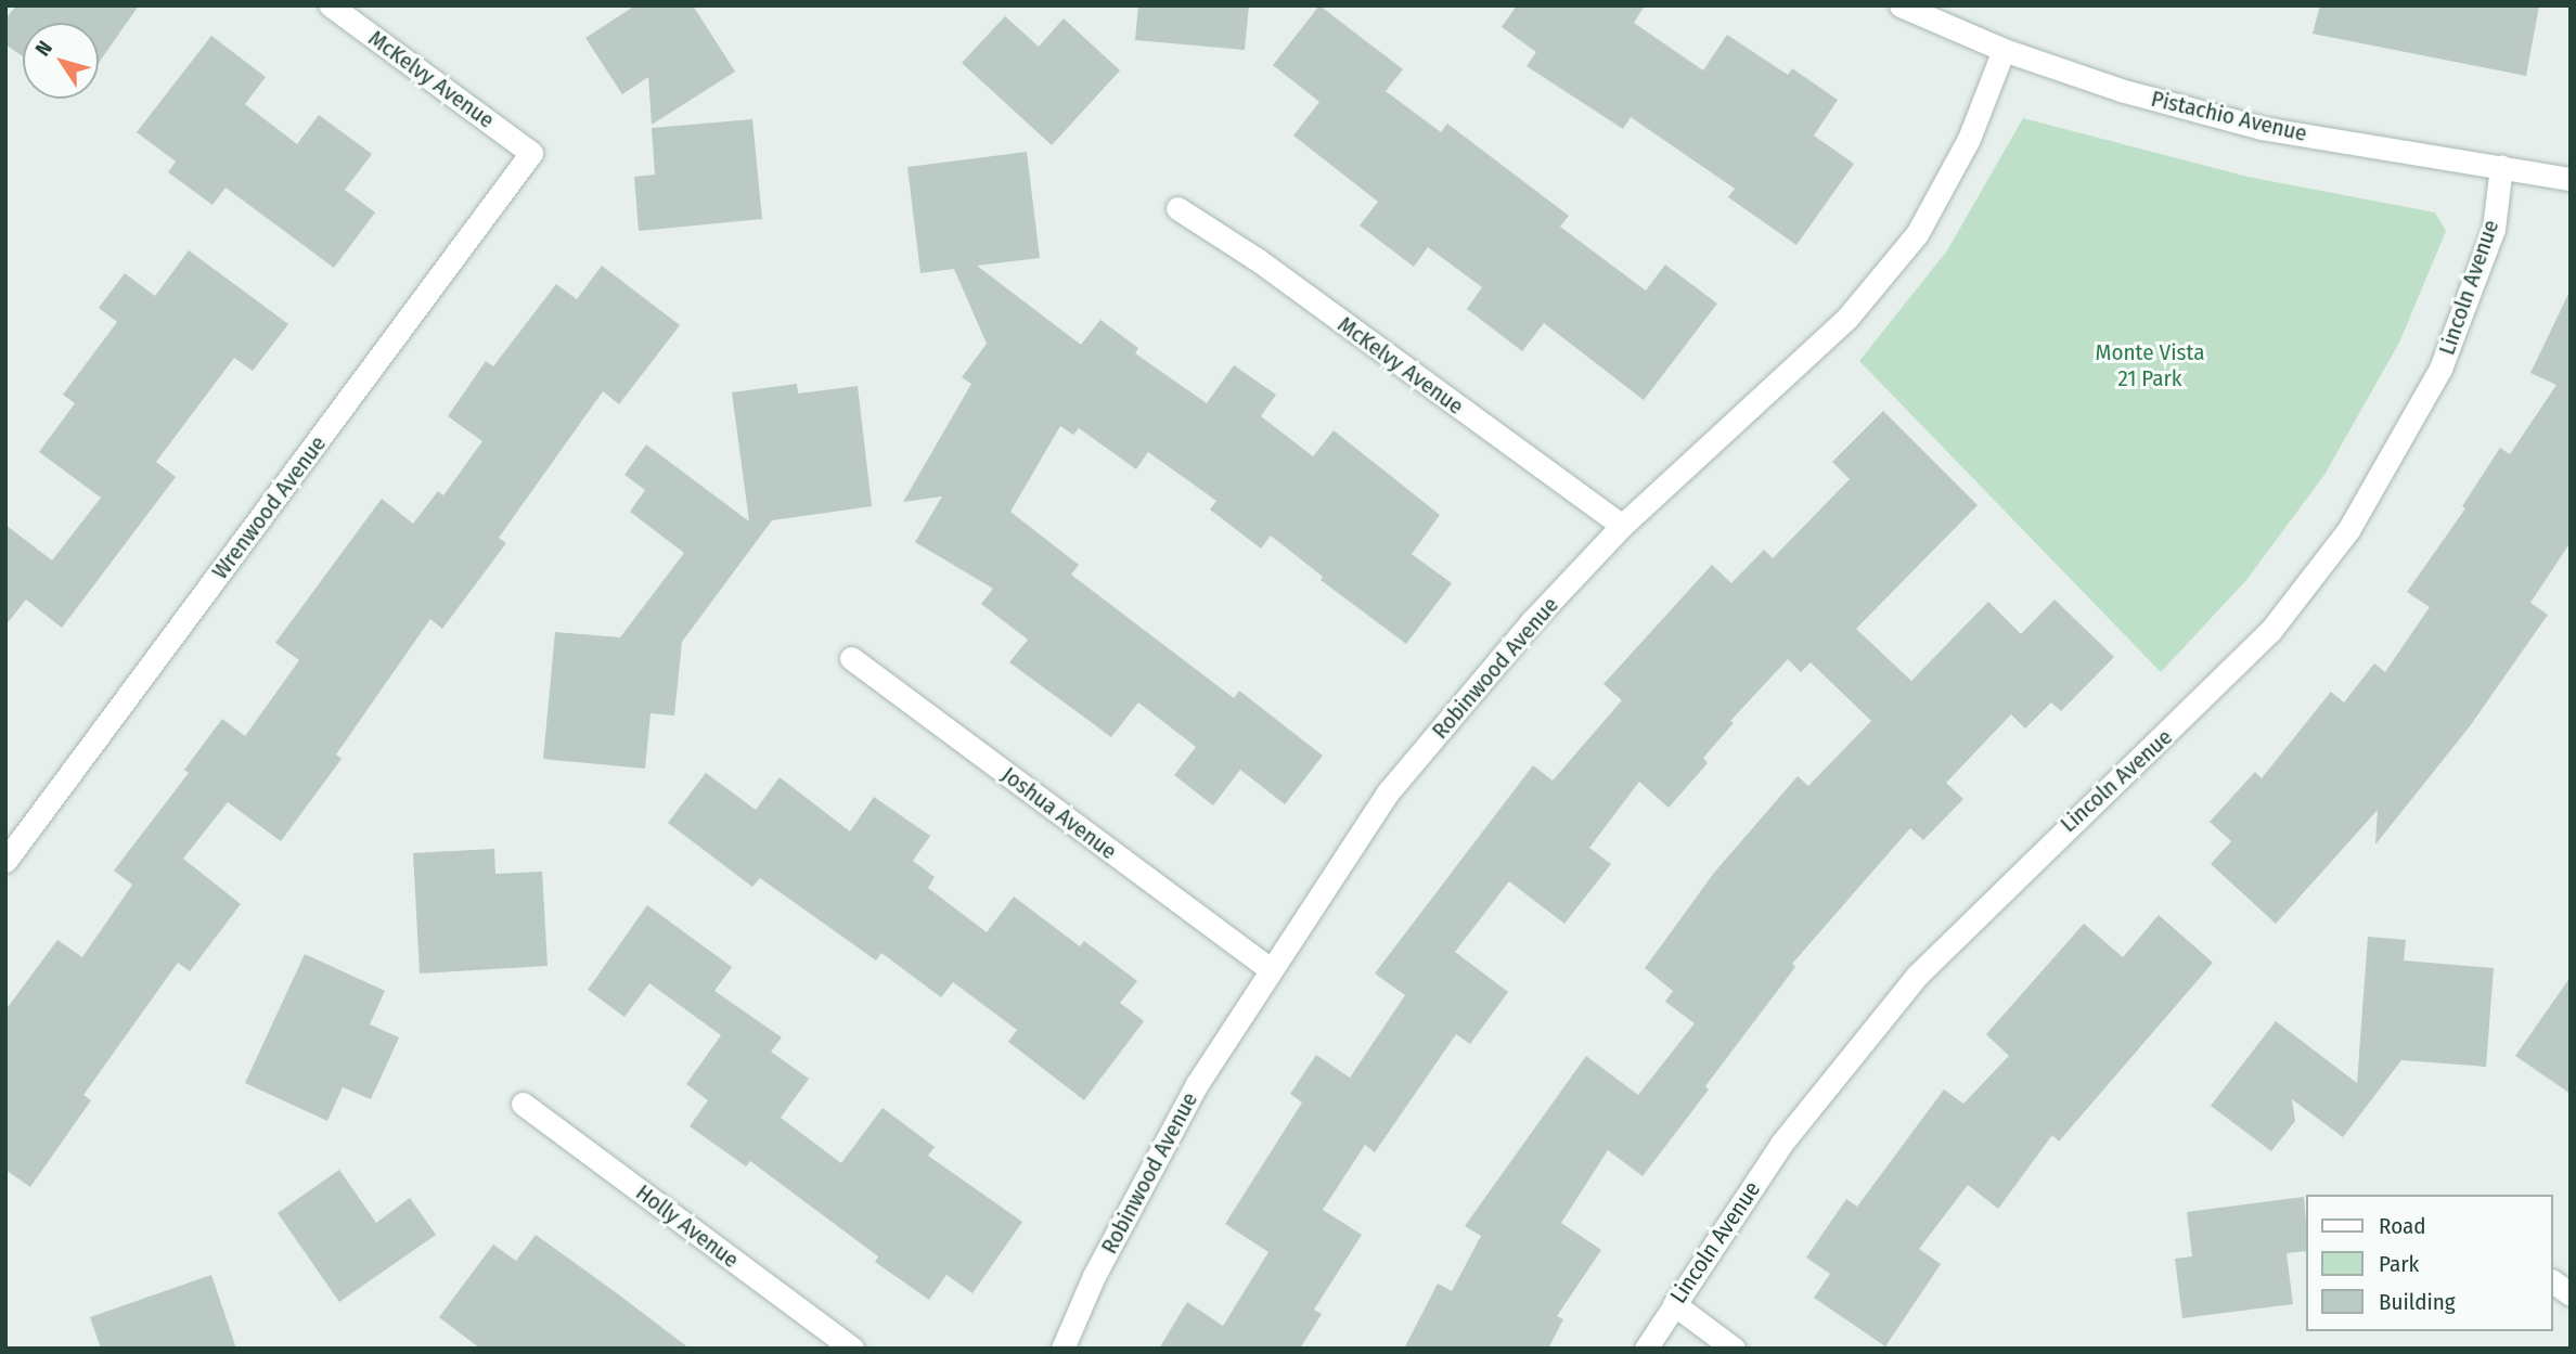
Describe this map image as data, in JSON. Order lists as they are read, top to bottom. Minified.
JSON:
{"streets":{"street":["McKelvy Avenue","Pistachio Avenue","Lincoln Avenue","Wrenwood Avenue","Robinwood Avenue","Joshua Avenue","Holly Avenue"]},"crossings":[["McKelvy Avenue","Wrenwood Avenue"],["McKelvy Avenue","Robinwood Avenue"],["Pistachio Avenue","Lincoln Avenue"],["Pistachio Avenue","Robinwood Avenue"],["Robinwood Avenue","Joshua Avenue"]],"parks":["Monte Vista 21 Park"],"legend":["Road","Park","Building"],"north":"top left"}
